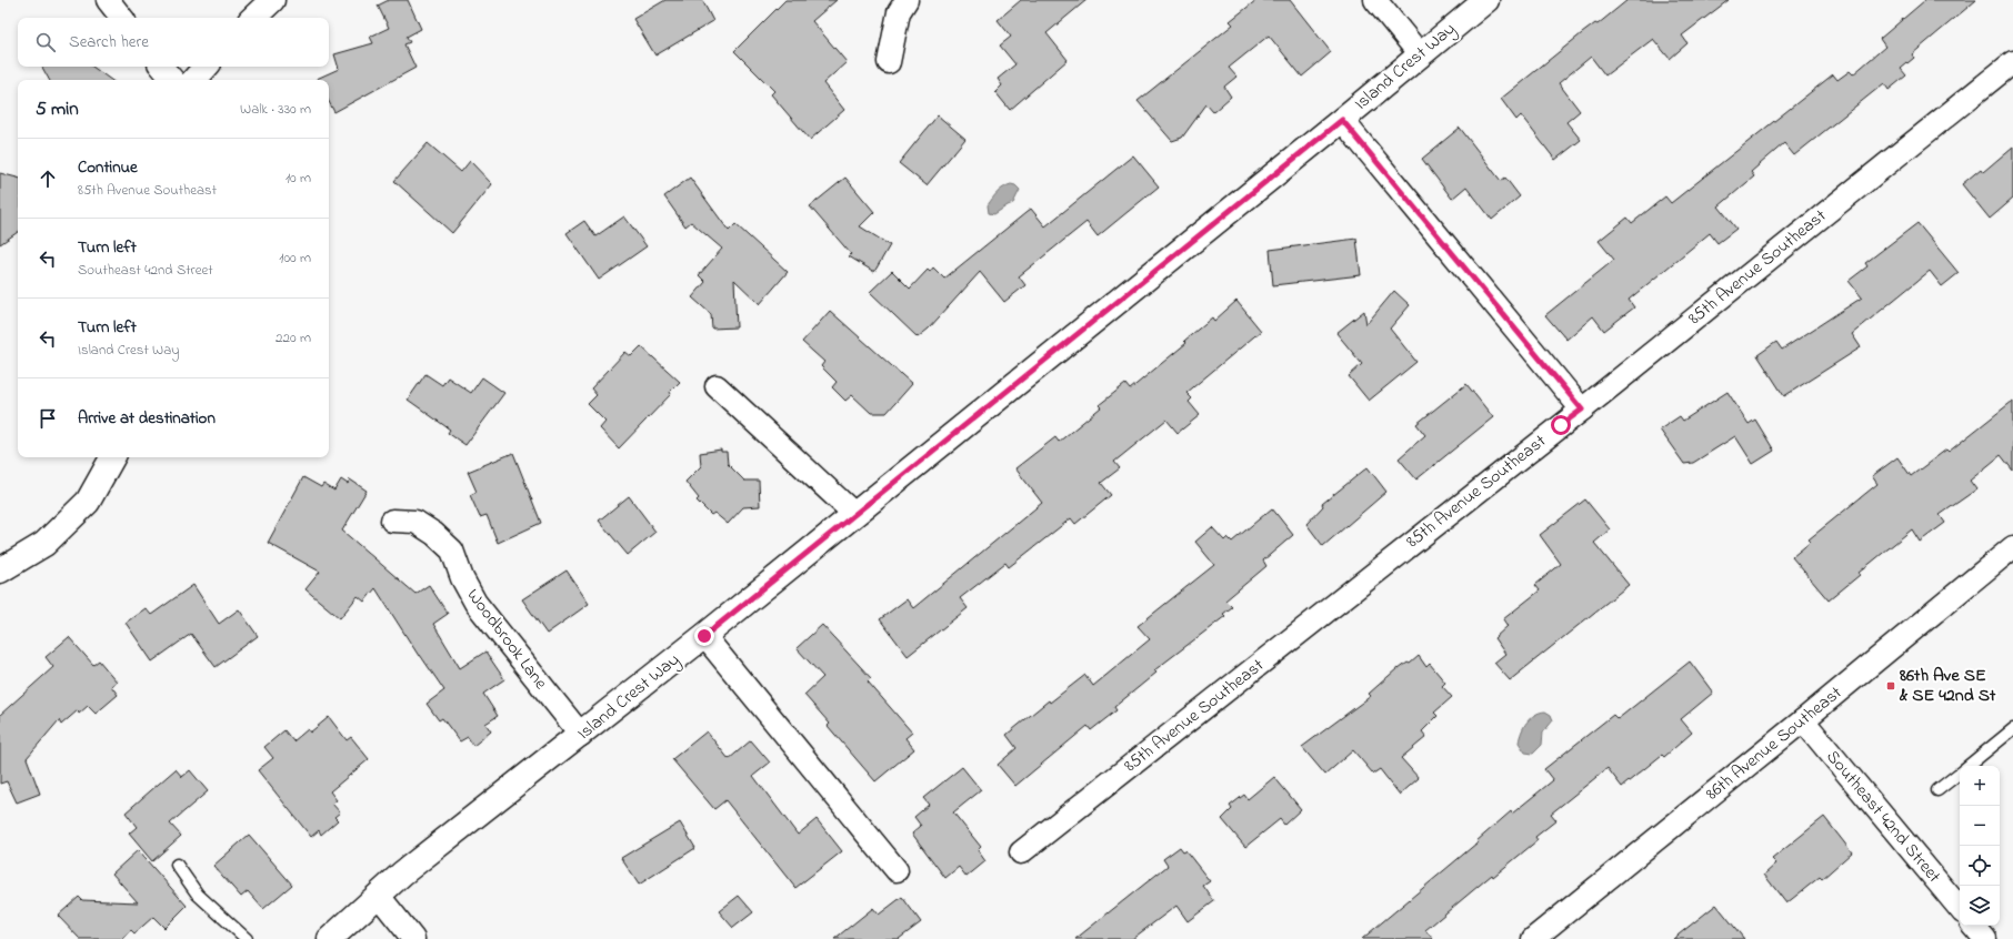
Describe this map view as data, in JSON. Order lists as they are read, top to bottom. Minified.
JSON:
{"streets":{"main road":["Island Crest Way"],"street":["85th Avenue Southeast","Woodbrook Lane","86th Avenue Southeast","Southeast 42nd Street"]},"crossings":[["Island Crest Way","Woodbrook Lane"],["86th Avenue Southeast","Southeast 42nd Street"]],"places":{"transit":["86th Ave SE & SE 42nd St"]},"page":{"search":"Search here","heading":["5 min","Walk · 330 m"],"list":[["Continue","85th Avenue Southeast","10 m"],["Turn left","Southeast 42nd Street","100 m"],["Turn left","Island Crest Way","220 m"],"Arrive at destination"],"map_buttons":["+","−"]}}
